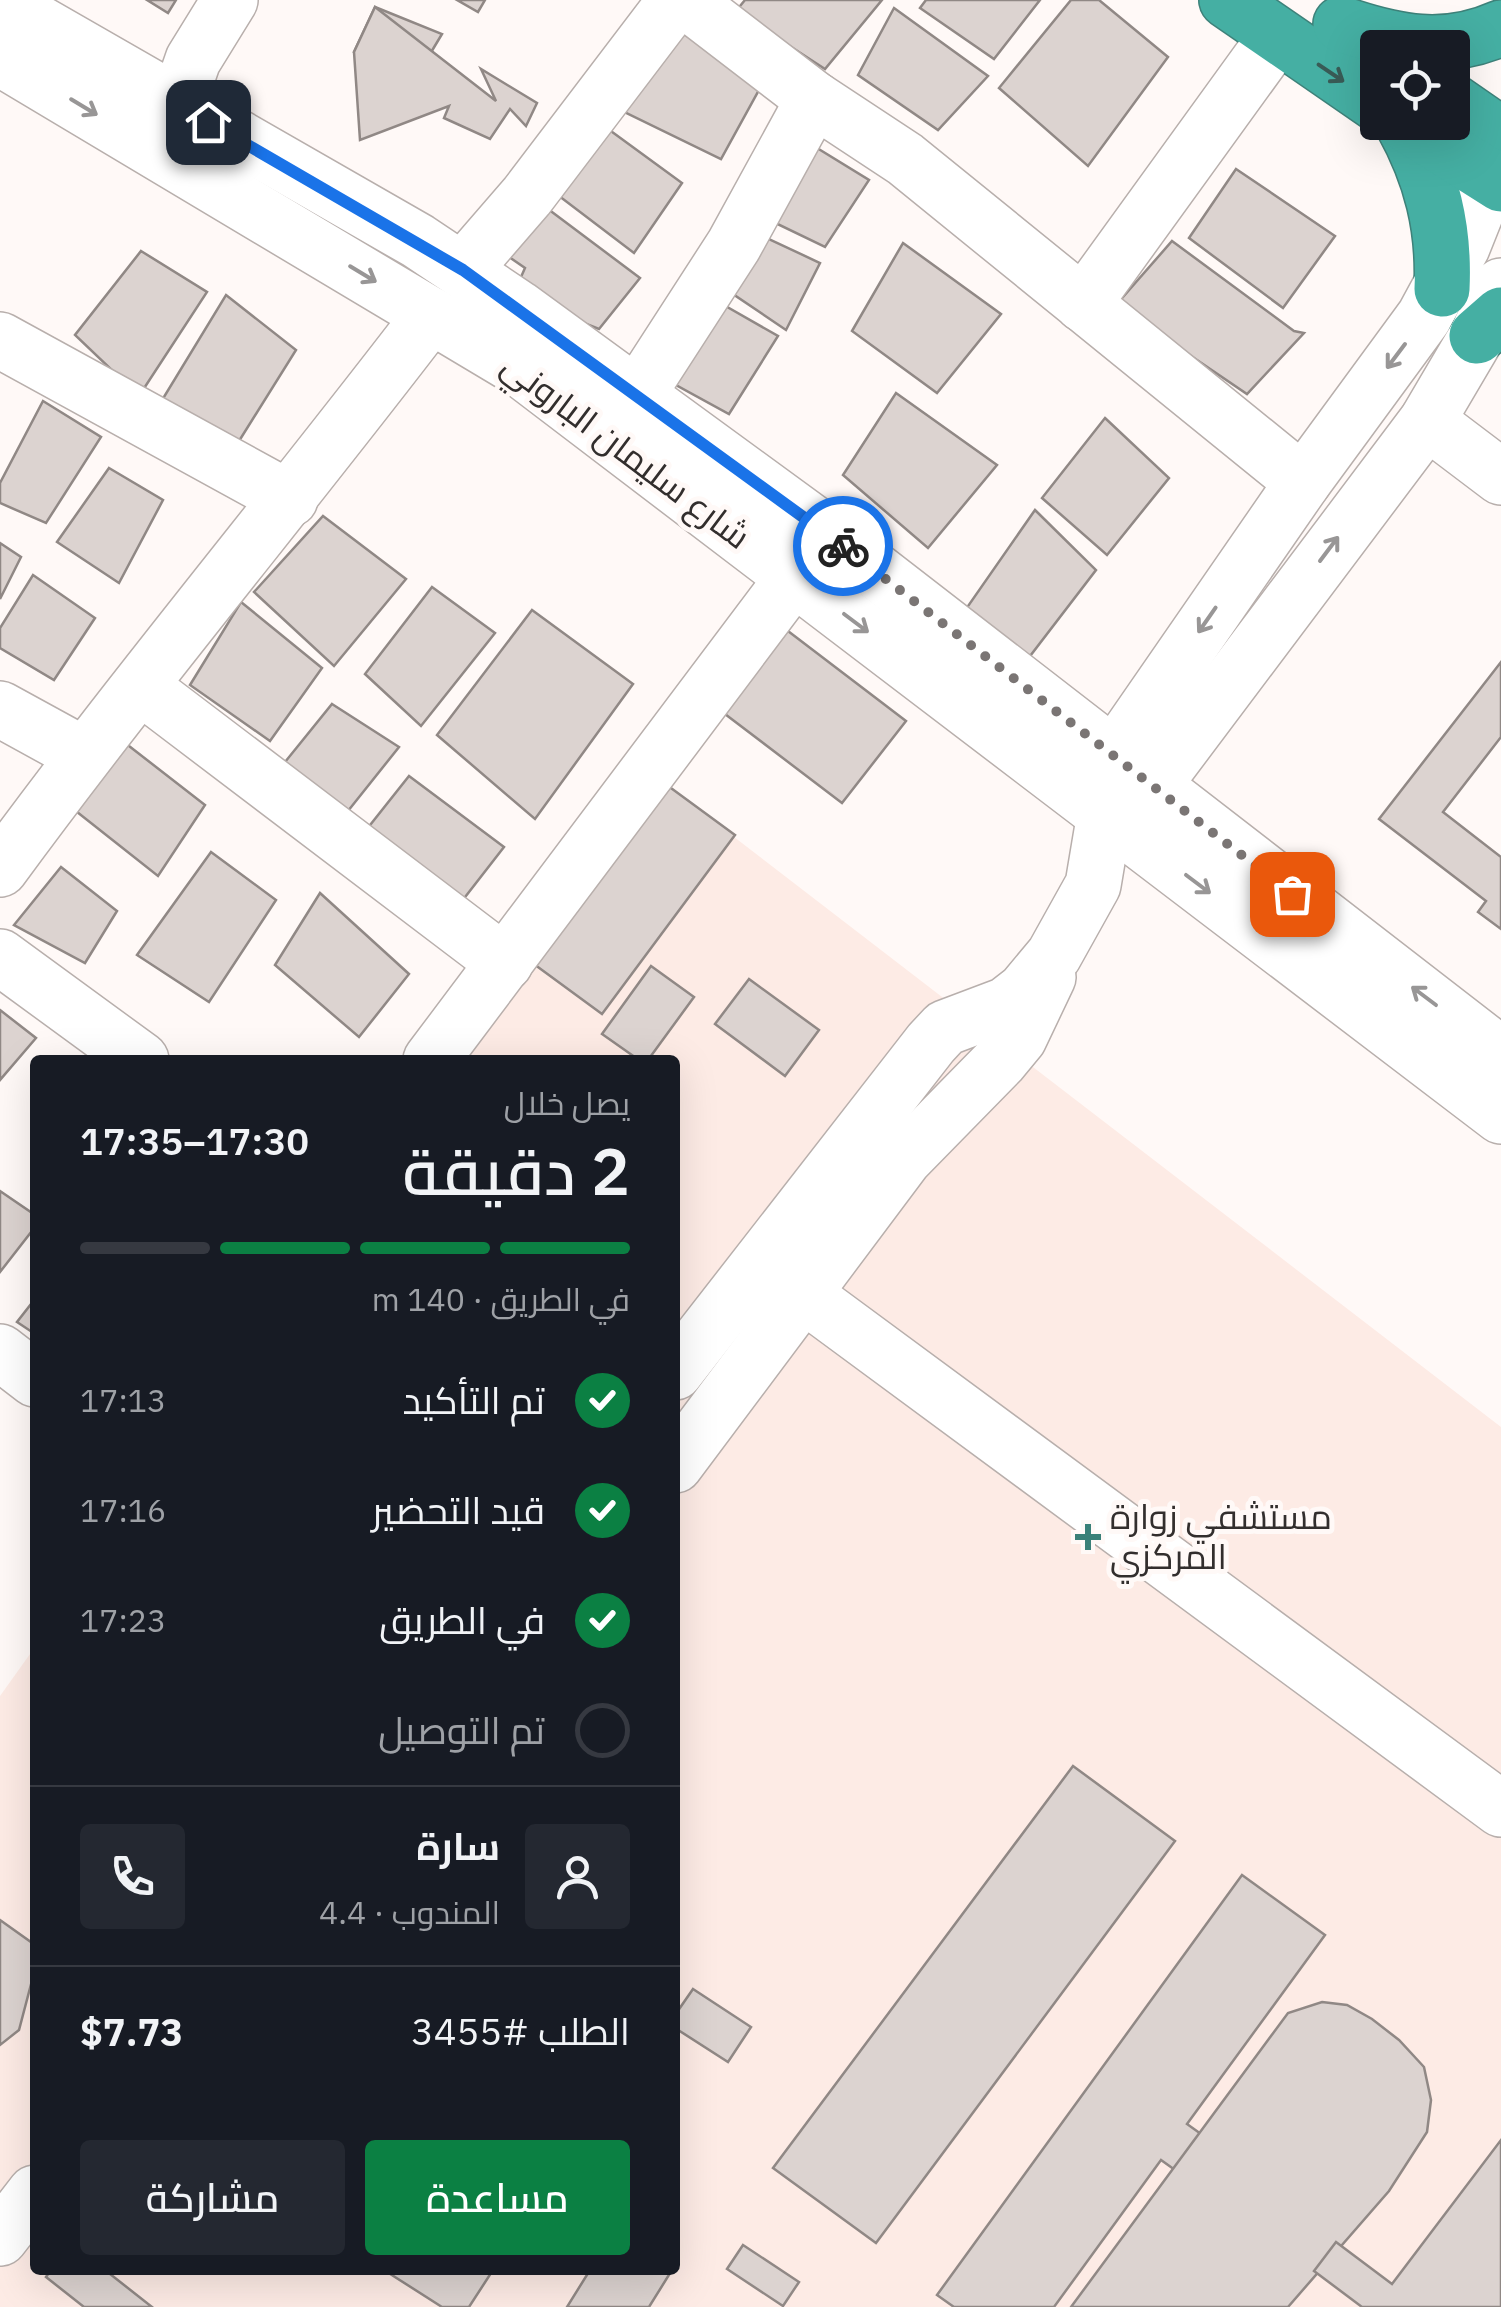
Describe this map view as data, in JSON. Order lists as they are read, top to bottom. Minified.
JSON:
{"streets":{"street":["شارع سليمان الباروني"]},"places":{"health":["مستشفي زوارة المركزي"]},"page":{"heading":["2 دقيقة","يصل خلال","17:30–17:35"],"panel":["سارة","المندوب · 4.4","الطلب #3455","$7.73"],"bar":"في الطريق · 140 m","list":[["تم التأكيد","17:13"],["قيد التحضير","17:16"],["في الطريق","17:23"],"تم التوصيل"],"buttons":["مساعدة","مشاركة"]}}
